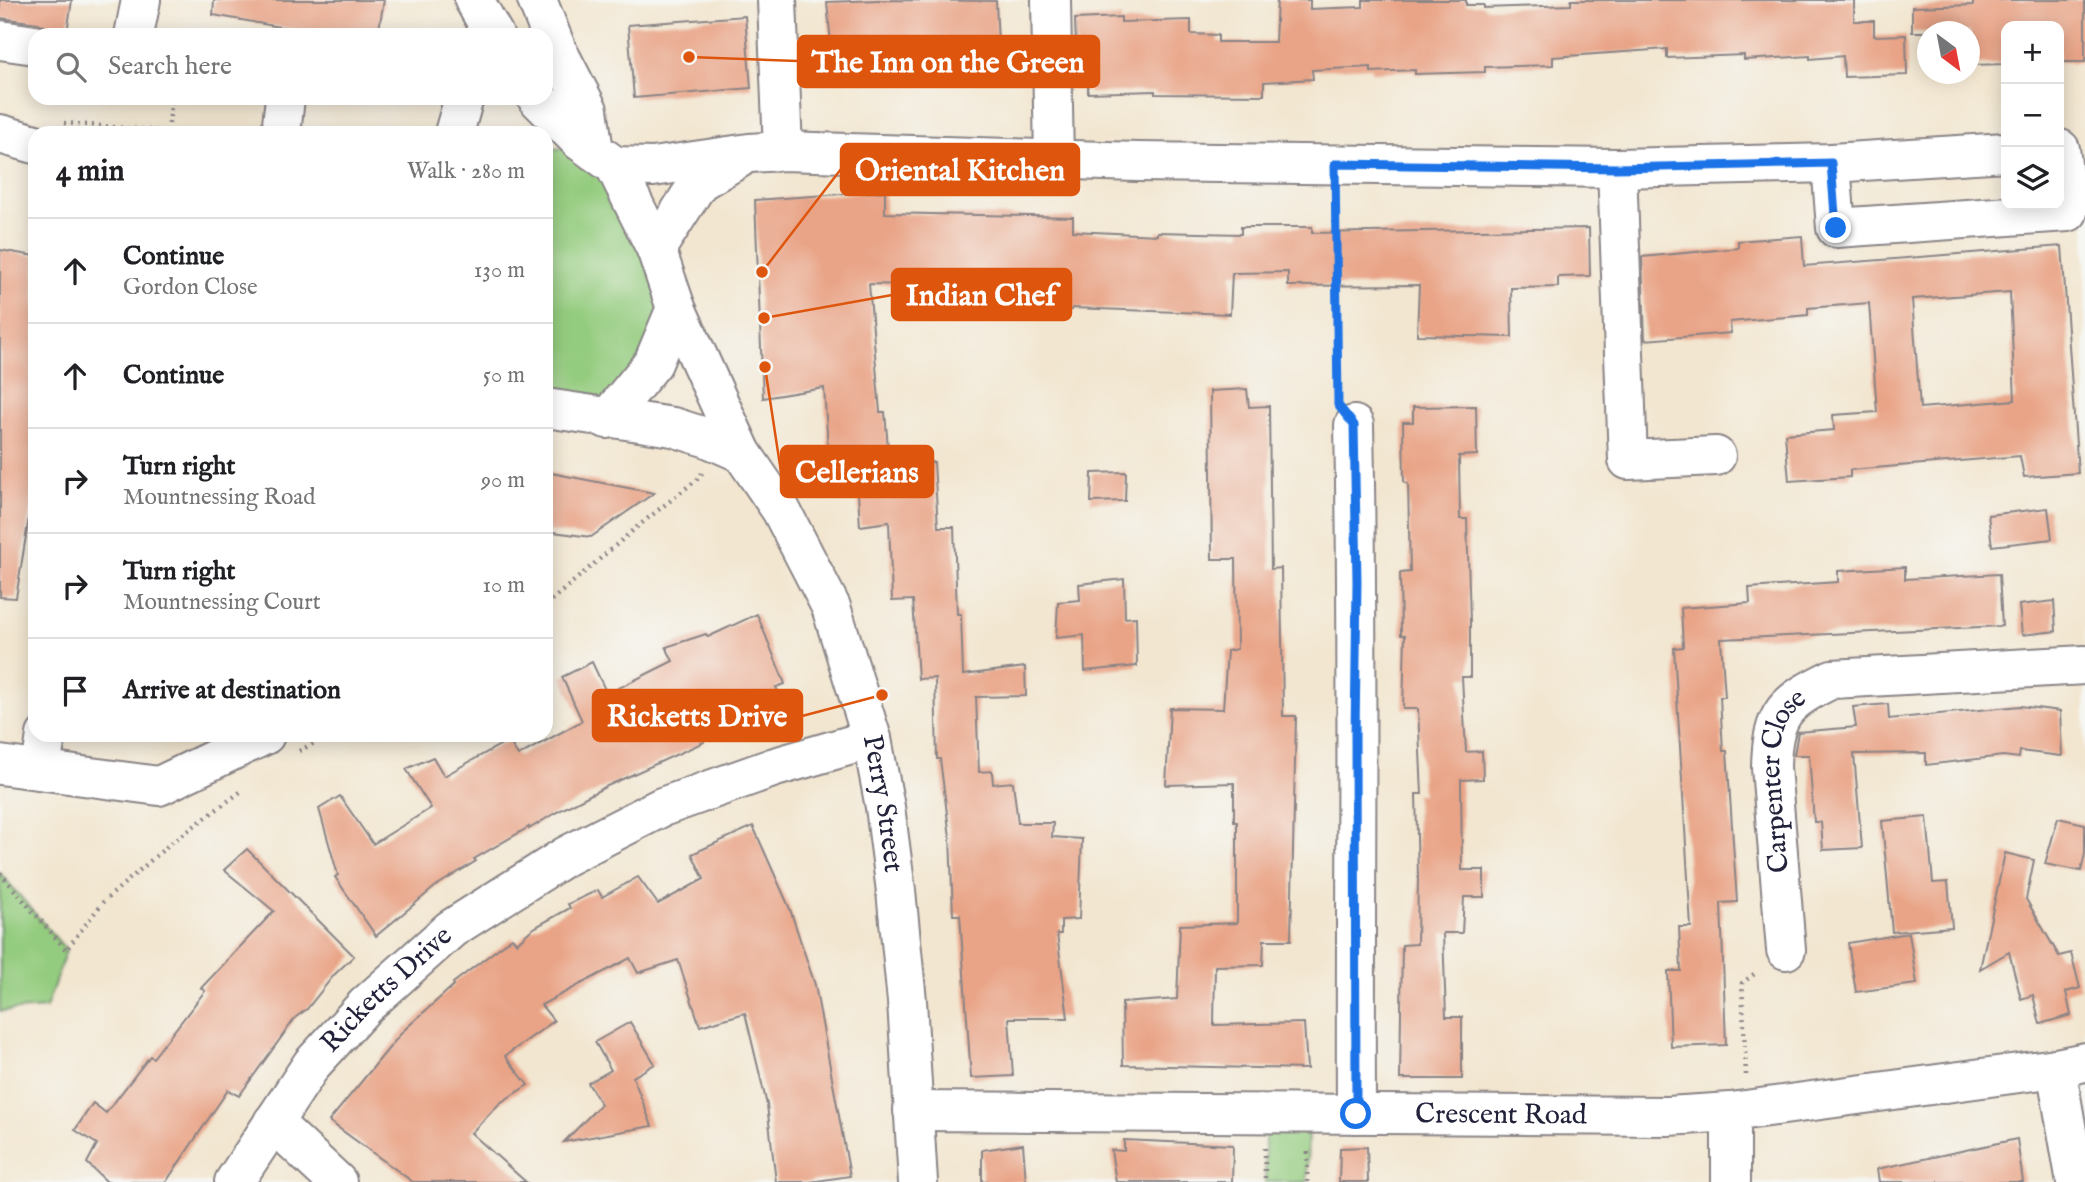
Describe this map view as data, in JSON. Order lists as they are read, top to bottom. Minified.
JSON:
{"streets":{"street":["Carpenter Close","Perry Street","Ricketts Drive","Crescent Road"]},"crossings":[["Perry Street","Ricketts Drive"],["Perry Street","Crescent Road"]],"places":["The Inn on the Green","Oriental Kitchen","Indian Chef","Cellerians","Ricketts Drive"],"north":"bottom right","page":{"map_buttons":["+","−"],"search":"Search here","heading":["4 min","Walk · 280 m"],"list":[["Continue","Gordon Close","130 m"],["Continue","50 m"],["Turn right","Mountnessing Road","90 m"],["Turn right","Mountnessing Court","10 m"],"Arrive at destination"]}}
